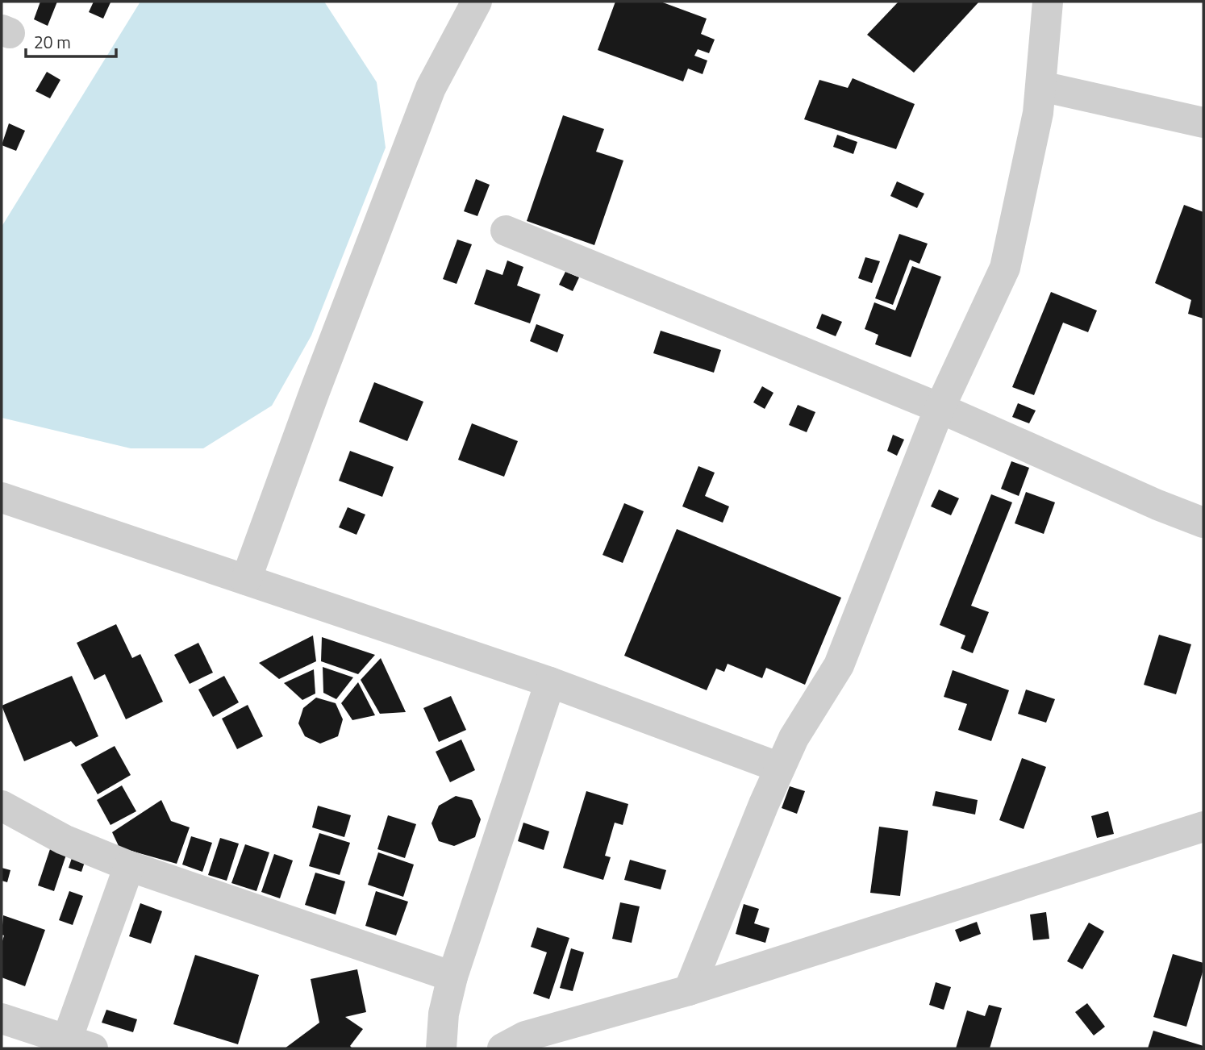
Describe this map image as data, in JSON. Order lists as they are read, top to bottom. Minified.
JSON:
{"scale_bar":"20 m"}
